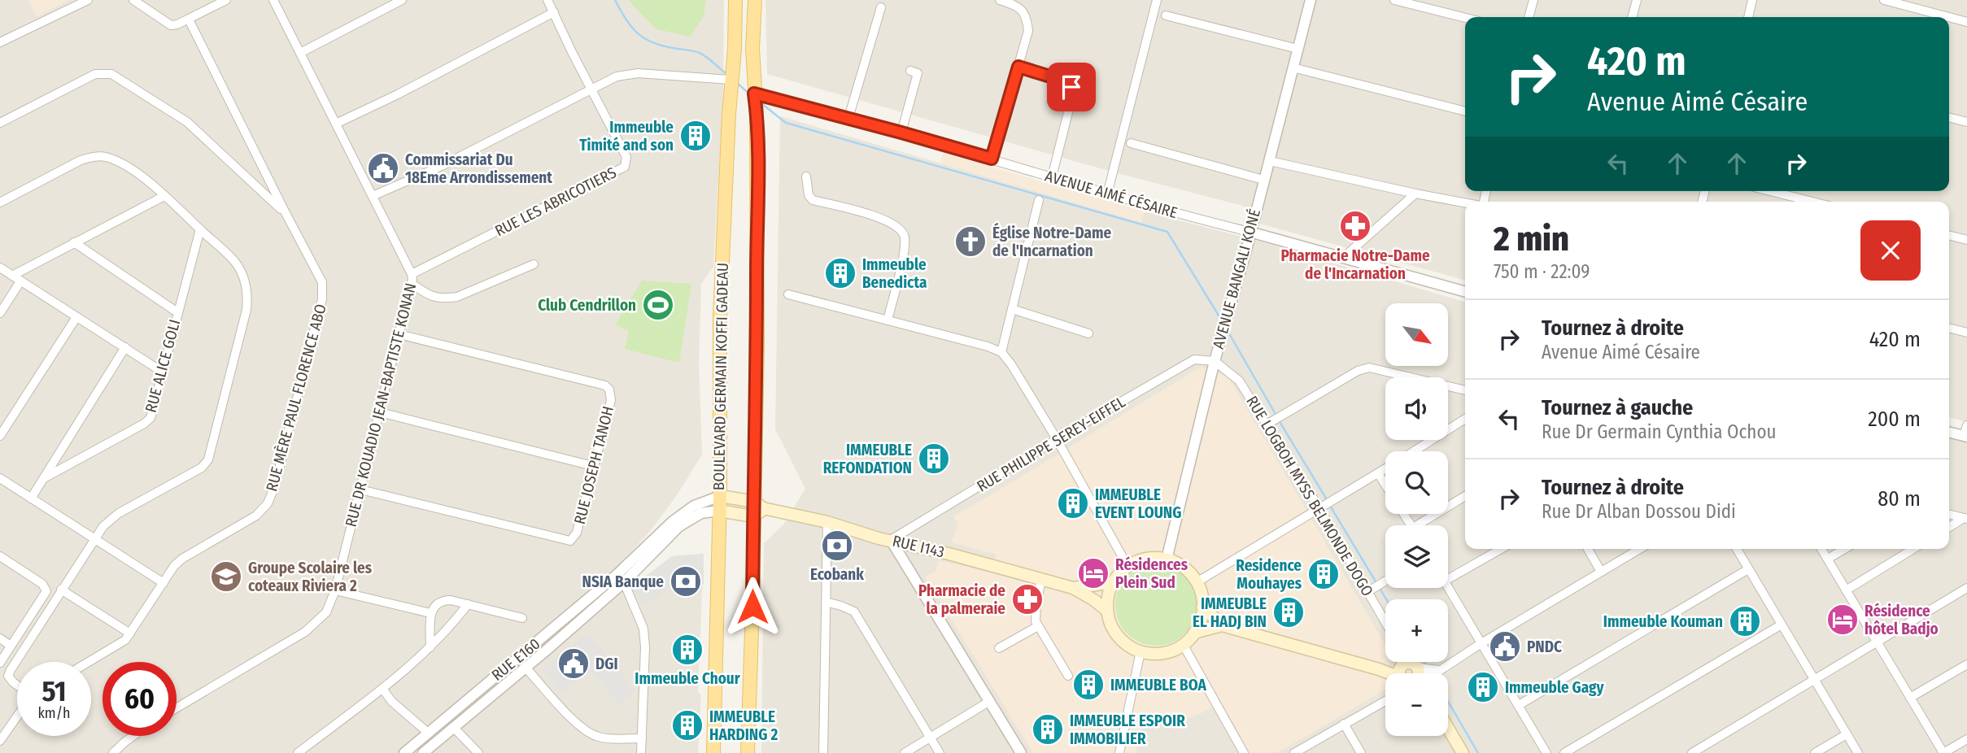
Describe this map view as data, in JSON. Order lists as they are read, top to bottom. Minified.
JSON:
{"streets":{"main road":["BOULEVARD GERMAIN KOFFI GADEAU","RUE I143"],"street":["AVENUE AIMÉ CÉSAIRE","RUE LES ABRICOTIERS","AVENUE BANGALI KONÉ","RUE ALICE GOLI","RUE MÈRE PAUL FLORENCE ABO","RUE DR KOUADIO JEAN-BAPTISTE KONAN","RUE PHILIPPE SEREY-EIFFEL","RUE JOSEPH TANOH","RUE LOGBOH MYSS BELMONDE DOGO","RUE E160"]},"crossings":[["AVENUE AIMÉ CÉSAIRE","AVENUE BANGALI KONÉ"],["RUE LES ABRICOTIERS","RUE DR KOUADIO JEAN-BAPTISTE KONAN"],["AVENUE BANGALI KONÉ","RUE PHILIPPE SEREY-EIFFEL"],["AVENUE BANGALI KONÉ","RUE LOGBOH MYSS BELMONDE DOGO"],["AVENUE BANGALI KONÉ","RUE I143"],["BOULEVARD GERMAIN KOFFI GADEAU","RUE E160"],["RUE DR KOUADIO JEAN-BAPTISTE KONAN","RUE JOSEPH TANOH"],["RUE PHILIPPE SEREY-EIFFEL","RUE LOGBOH MYSS BELMONDE DOGO"],["RUE PHILIPPE SEREY-EIFFEL","RUE I143"]],"places":{"building":["Immeuble Timité and son","Immeuble Benedicta","IMMEUBLE REFONDATION","IMMEUBLE EVENT LOUNG","Residence Mouhayes","IMMEUBLE EL HADJ BIN","Immeuble Kouman","Immeuble Chour","IMMEUBLE BOA","Immeuble Gagy","IMMEUBLE HARDING 2","IMMEUBLE ESPOIR IMMOBILIER"],"public building":["Commissariat Du 18Eme Arrondissement","PNDC","DGI"],"pharmacy":["Pharmacie Notre-Dame de l'Incarnation","Pharmacie de la palmeraie"],"church":["Église Notre-Dame de l'Incarnation"],"sports":["Club Cendrillon"],"bank":["Ecobank","NSIA Banque"],"hotel":["Résidences Plein Sud","Résidence hôtel Badjo"],"school or university":["Groupe Scolaire les coteaux Riviera 2"]},"north":"bottom right","page":{"turn":["420 m","Avenue Aimé Césaire"],"heading":["2 min","750 m · 22:09"],"list":[{"name":"Tournez à droite","note":"Avenue Aimé Césaire","value":"420 m"},{"name":"Tournez à gauche","note":"Rue Dr Germain Cynthia Ochou","value":"200 m"},{"name":"Tournez à droite","note":"Rue Dr Alban Dossou Didi","value":"80 m"}],"map_buttons":["+","−"],"speed":"51 km/h","limit":"60"}}
